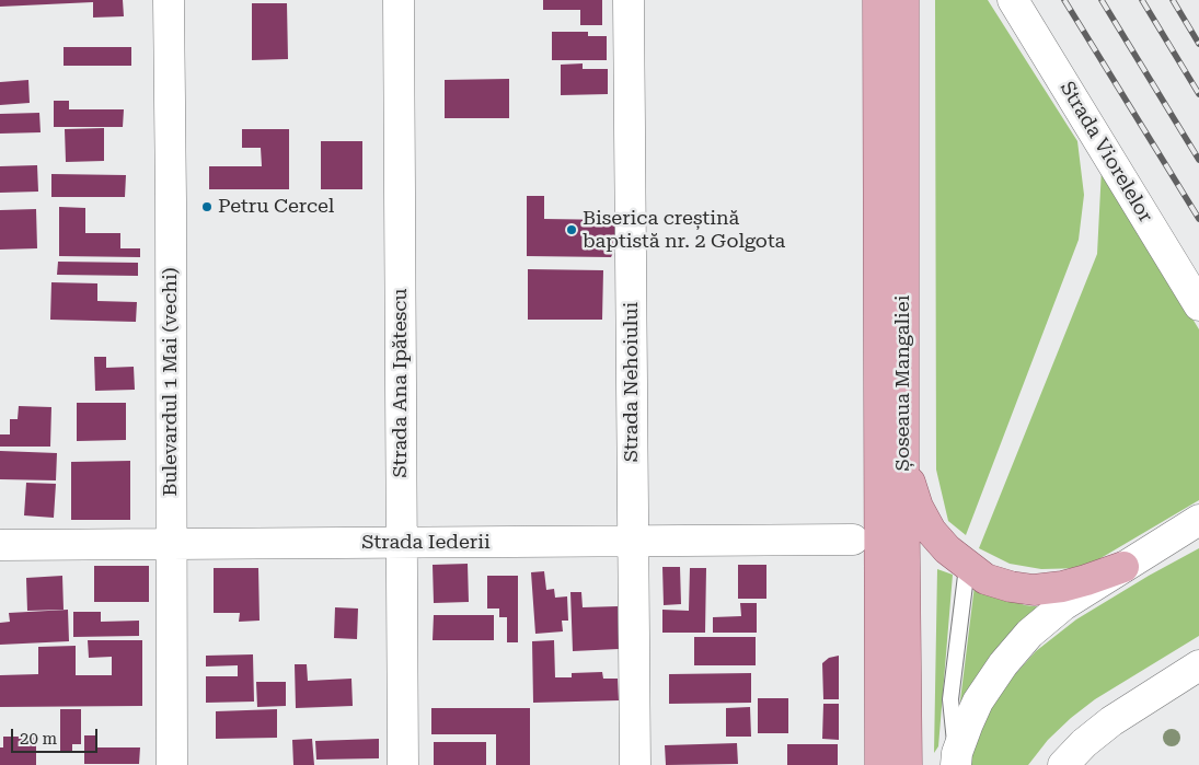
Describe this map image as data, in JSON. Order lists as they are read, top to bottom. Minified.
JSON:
{"streets":{"main road":["Șoseaua Mangaliei"],"street":["Strada Viorelelor","Bulevardul 1 Mai (vechi)","Strada Nehoiului","Strada Ana Ipătescu","Strada Iederii"]},"crossings":[["Bulevardul 1 Mai (vechi)","Strada Iederii"],["Strada Nehoiului","Strada Iederii"],["Strada Ana Ipătescu","Strada Iederii"]],"places":["Petru Cercel","Biserica creștină baptistă nr. 2 Golgota"],"scale_bar":"20 m"}
